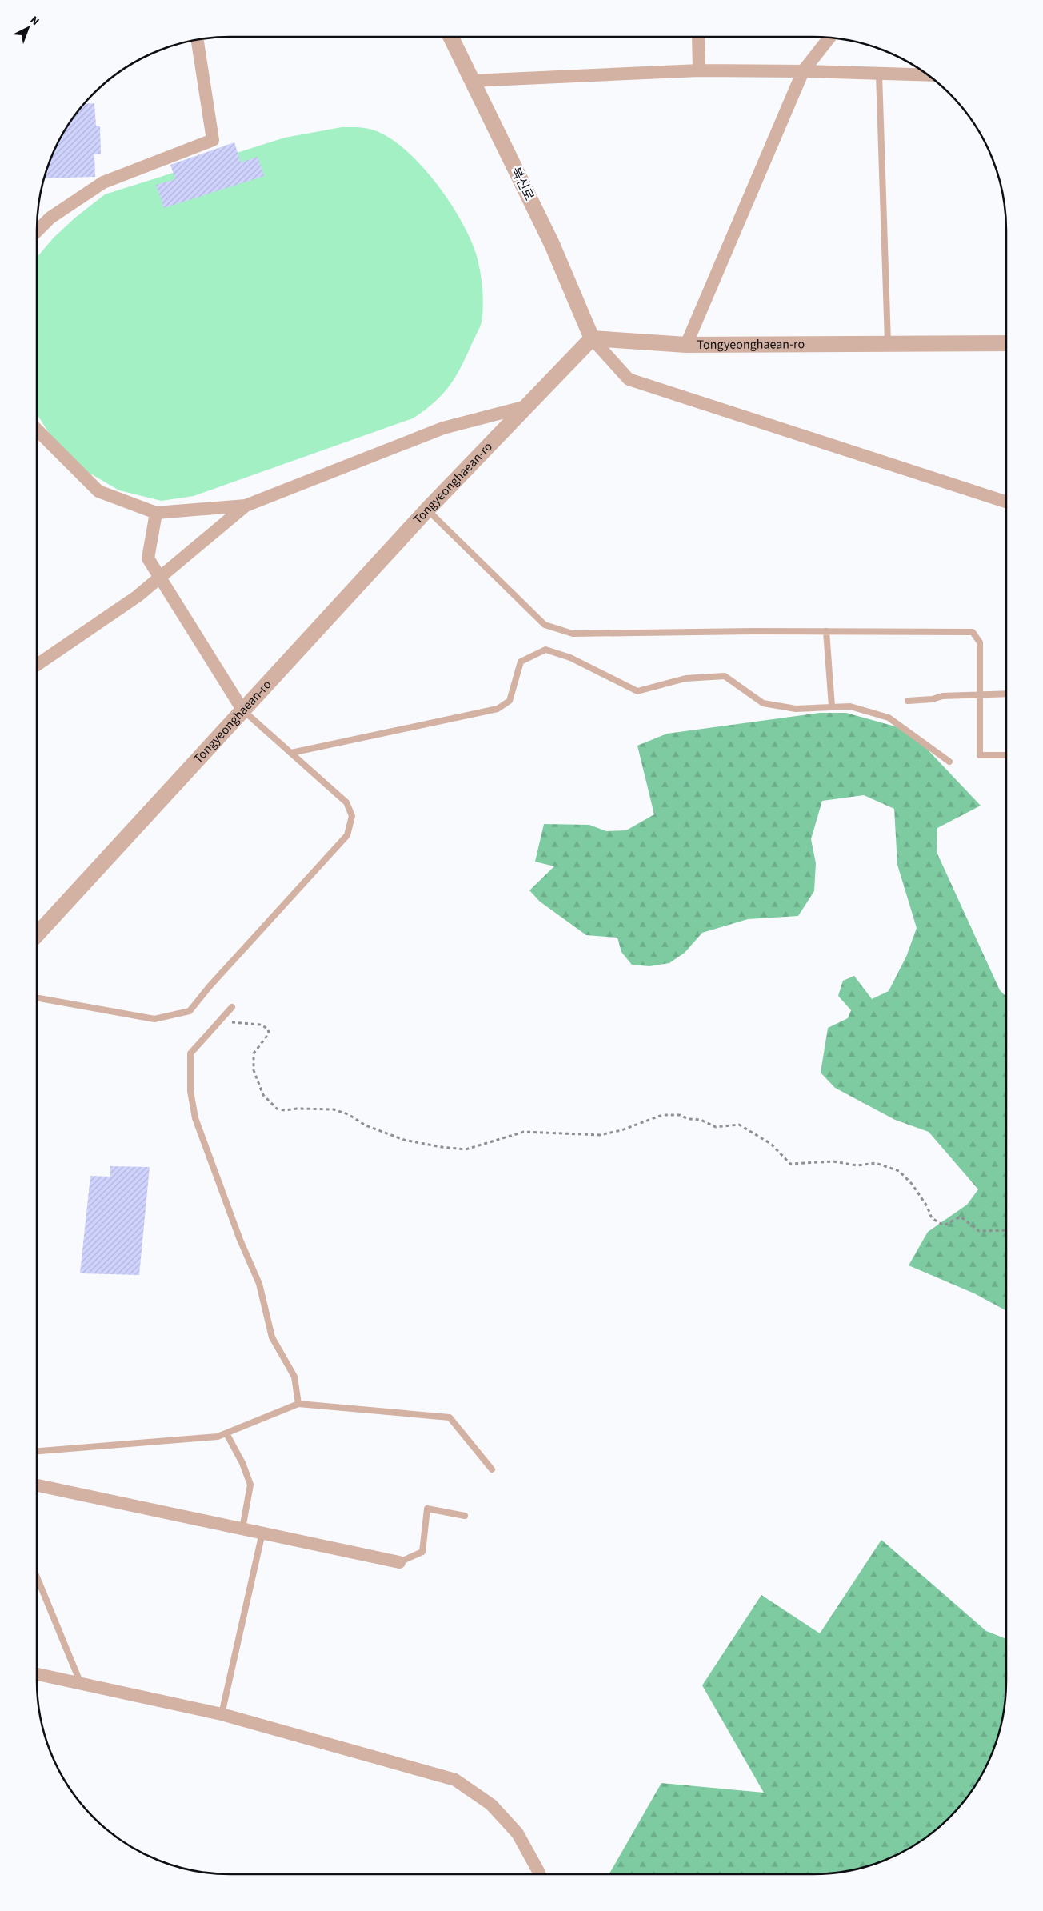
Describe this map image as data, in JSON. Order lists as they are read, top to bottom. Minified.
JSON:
{"streets":{"street":["북신로","Tongyeonghaean-ro"]},"crossings":[["북신로","Tongyeonghaean-ro"]],"north":"top right"}
